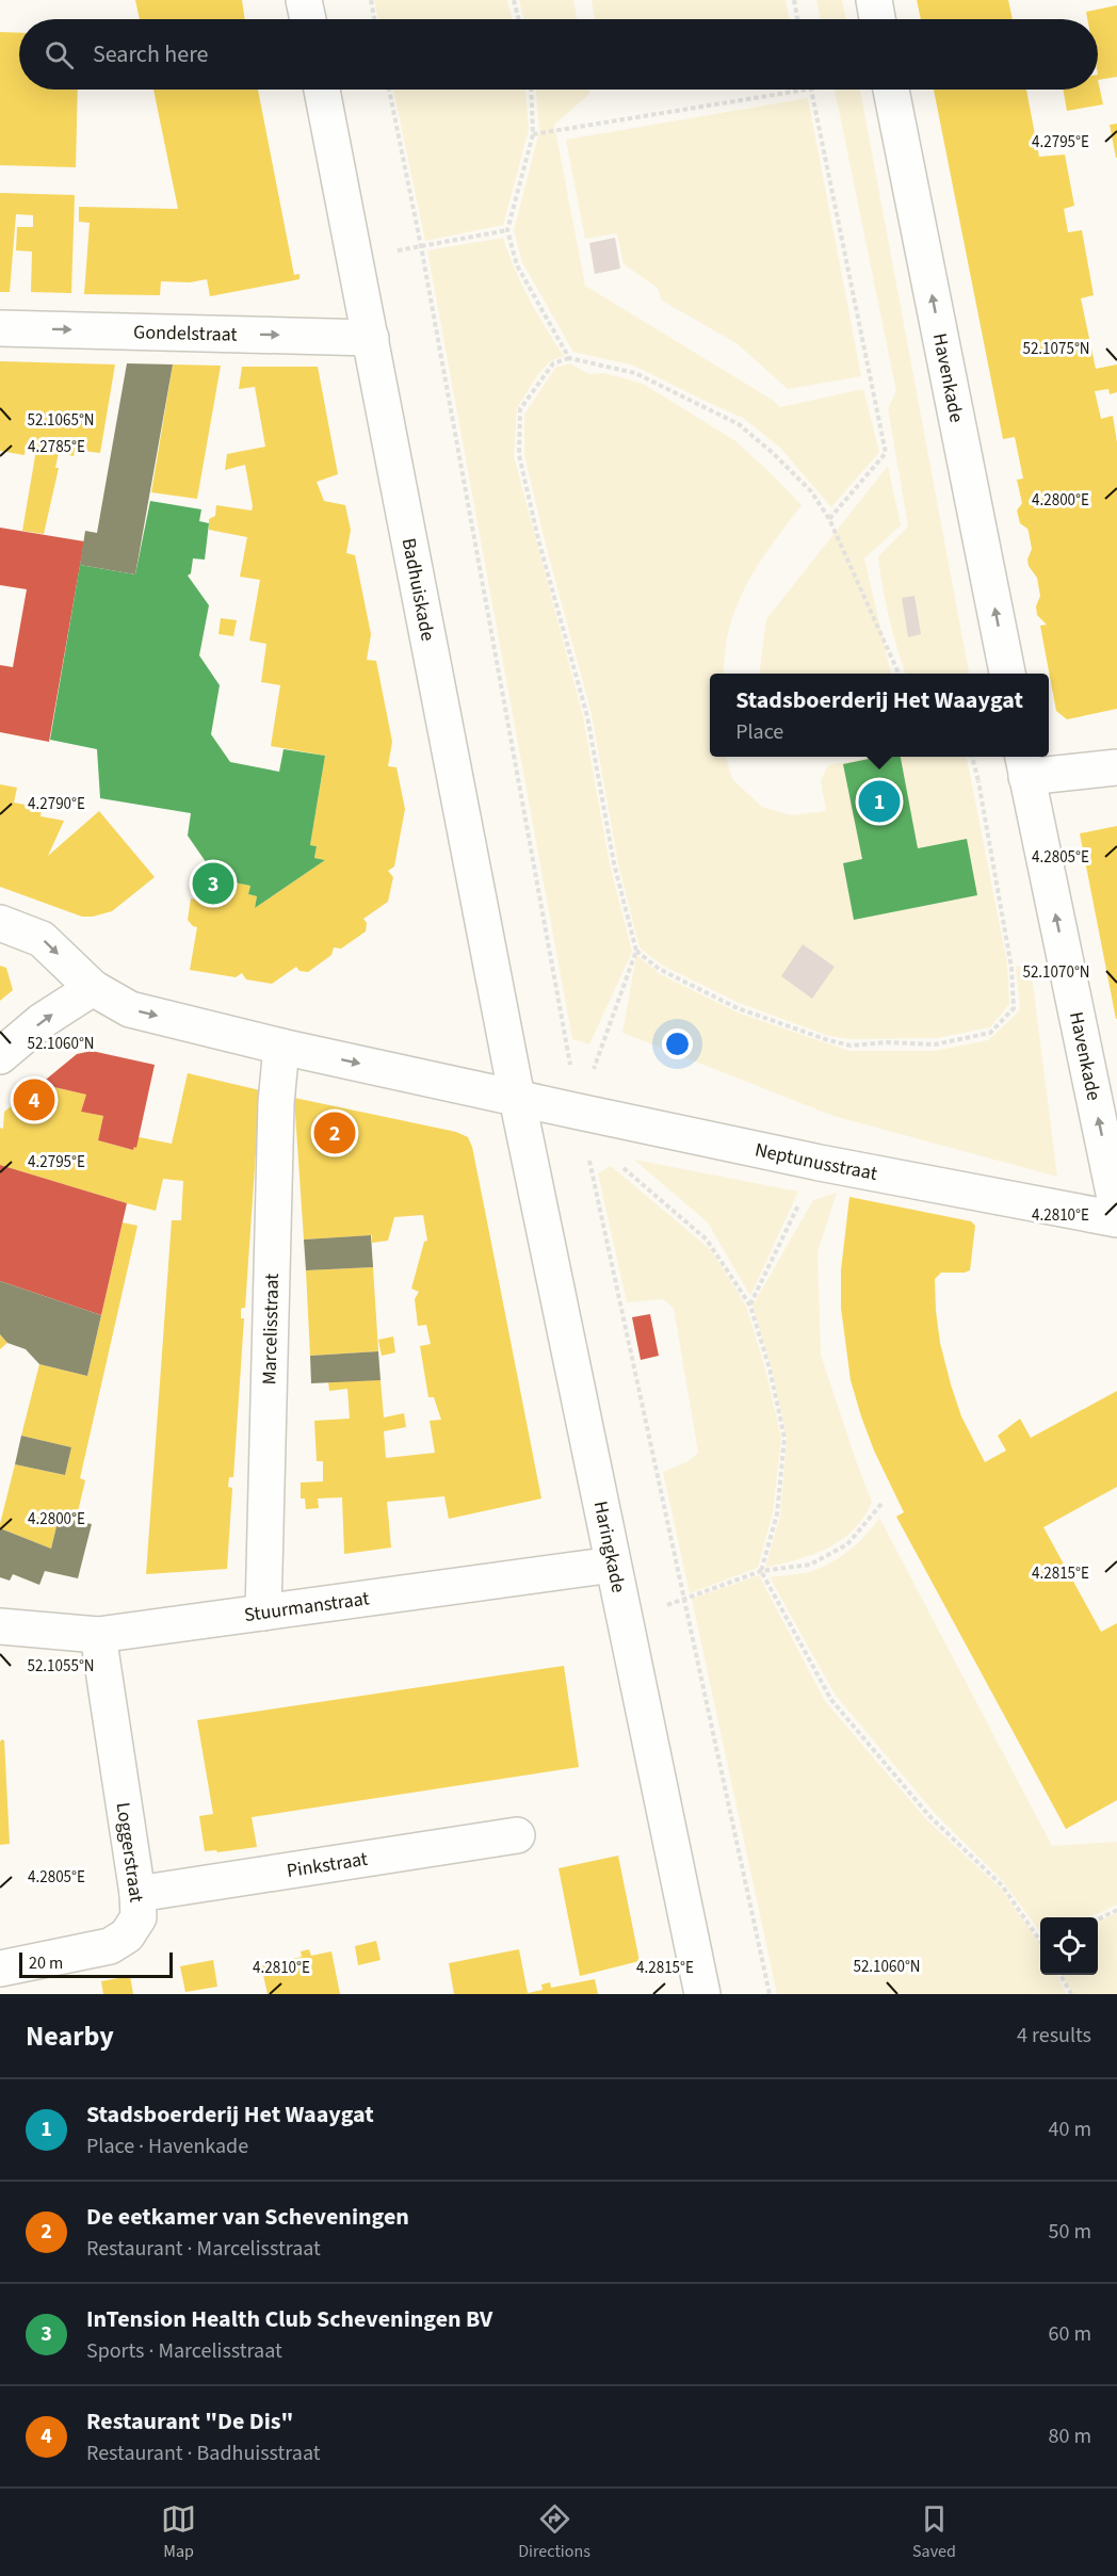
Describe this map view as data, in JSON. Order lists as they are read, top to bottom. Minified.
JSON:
{"streets":{"street":["Gondelstraat","Havenkade","Badhuiskade","Neptunusstraat","Marcelisstraat","Haringkade","Stuurmanstraat","Loggerstraat","Pinkstraat"]},"crossings":[["Gondelstraat","Badhuiskade"],["Badhuiskade","Neptunusstraat"],["Badhuiskade","Haringkade"],["Neptunusstraat","Haringkade"],["Marcelisstraat","Stuurmanstraat"],["Haringkade","Stuurmanstraat"],["Stuurmanstraat","Loggerstraat"],["Loggerstraat","Pinkstraat"]],"one_way":["Gondelstraat","Havenkade"],"scale_bar":"20 m","page":{"search":"Search here","popup":["Stadsboerderij Het Waaygat","Place"],"pins":["1","3","4","2"],"scale":"20 m","heading":["Nearby","4 results"],"list":[{"mark":"1","name":"Stadsboerderij Het Waaygat","note":"Place · Havenkade","value":"40 m"},{"mark":"2","name":"De eetkamer van Scheveningen","note":"Restaurant · Marcelisstraat","value":"50 m"},{"mark":"3","name":"InTension Health Club Scheveningen BV","note":"Sports · Marcelisstraat","value":"60 m"},{"mark":"4","name":"Restaurant \"De Dis\"","note":"Restaurant · Badhuisstraat","value":"80 m"}],"nav":["Map","Directions","Saved"]},"coordinates":["4.2795°E","52.1075°N","52.1065°N","4.2785°E","4.2800°E","4.2790°E","4.2805°E","52.1070°N","52.1060°N","4.2810°E","4.2815°E","52.1055°N"]}
